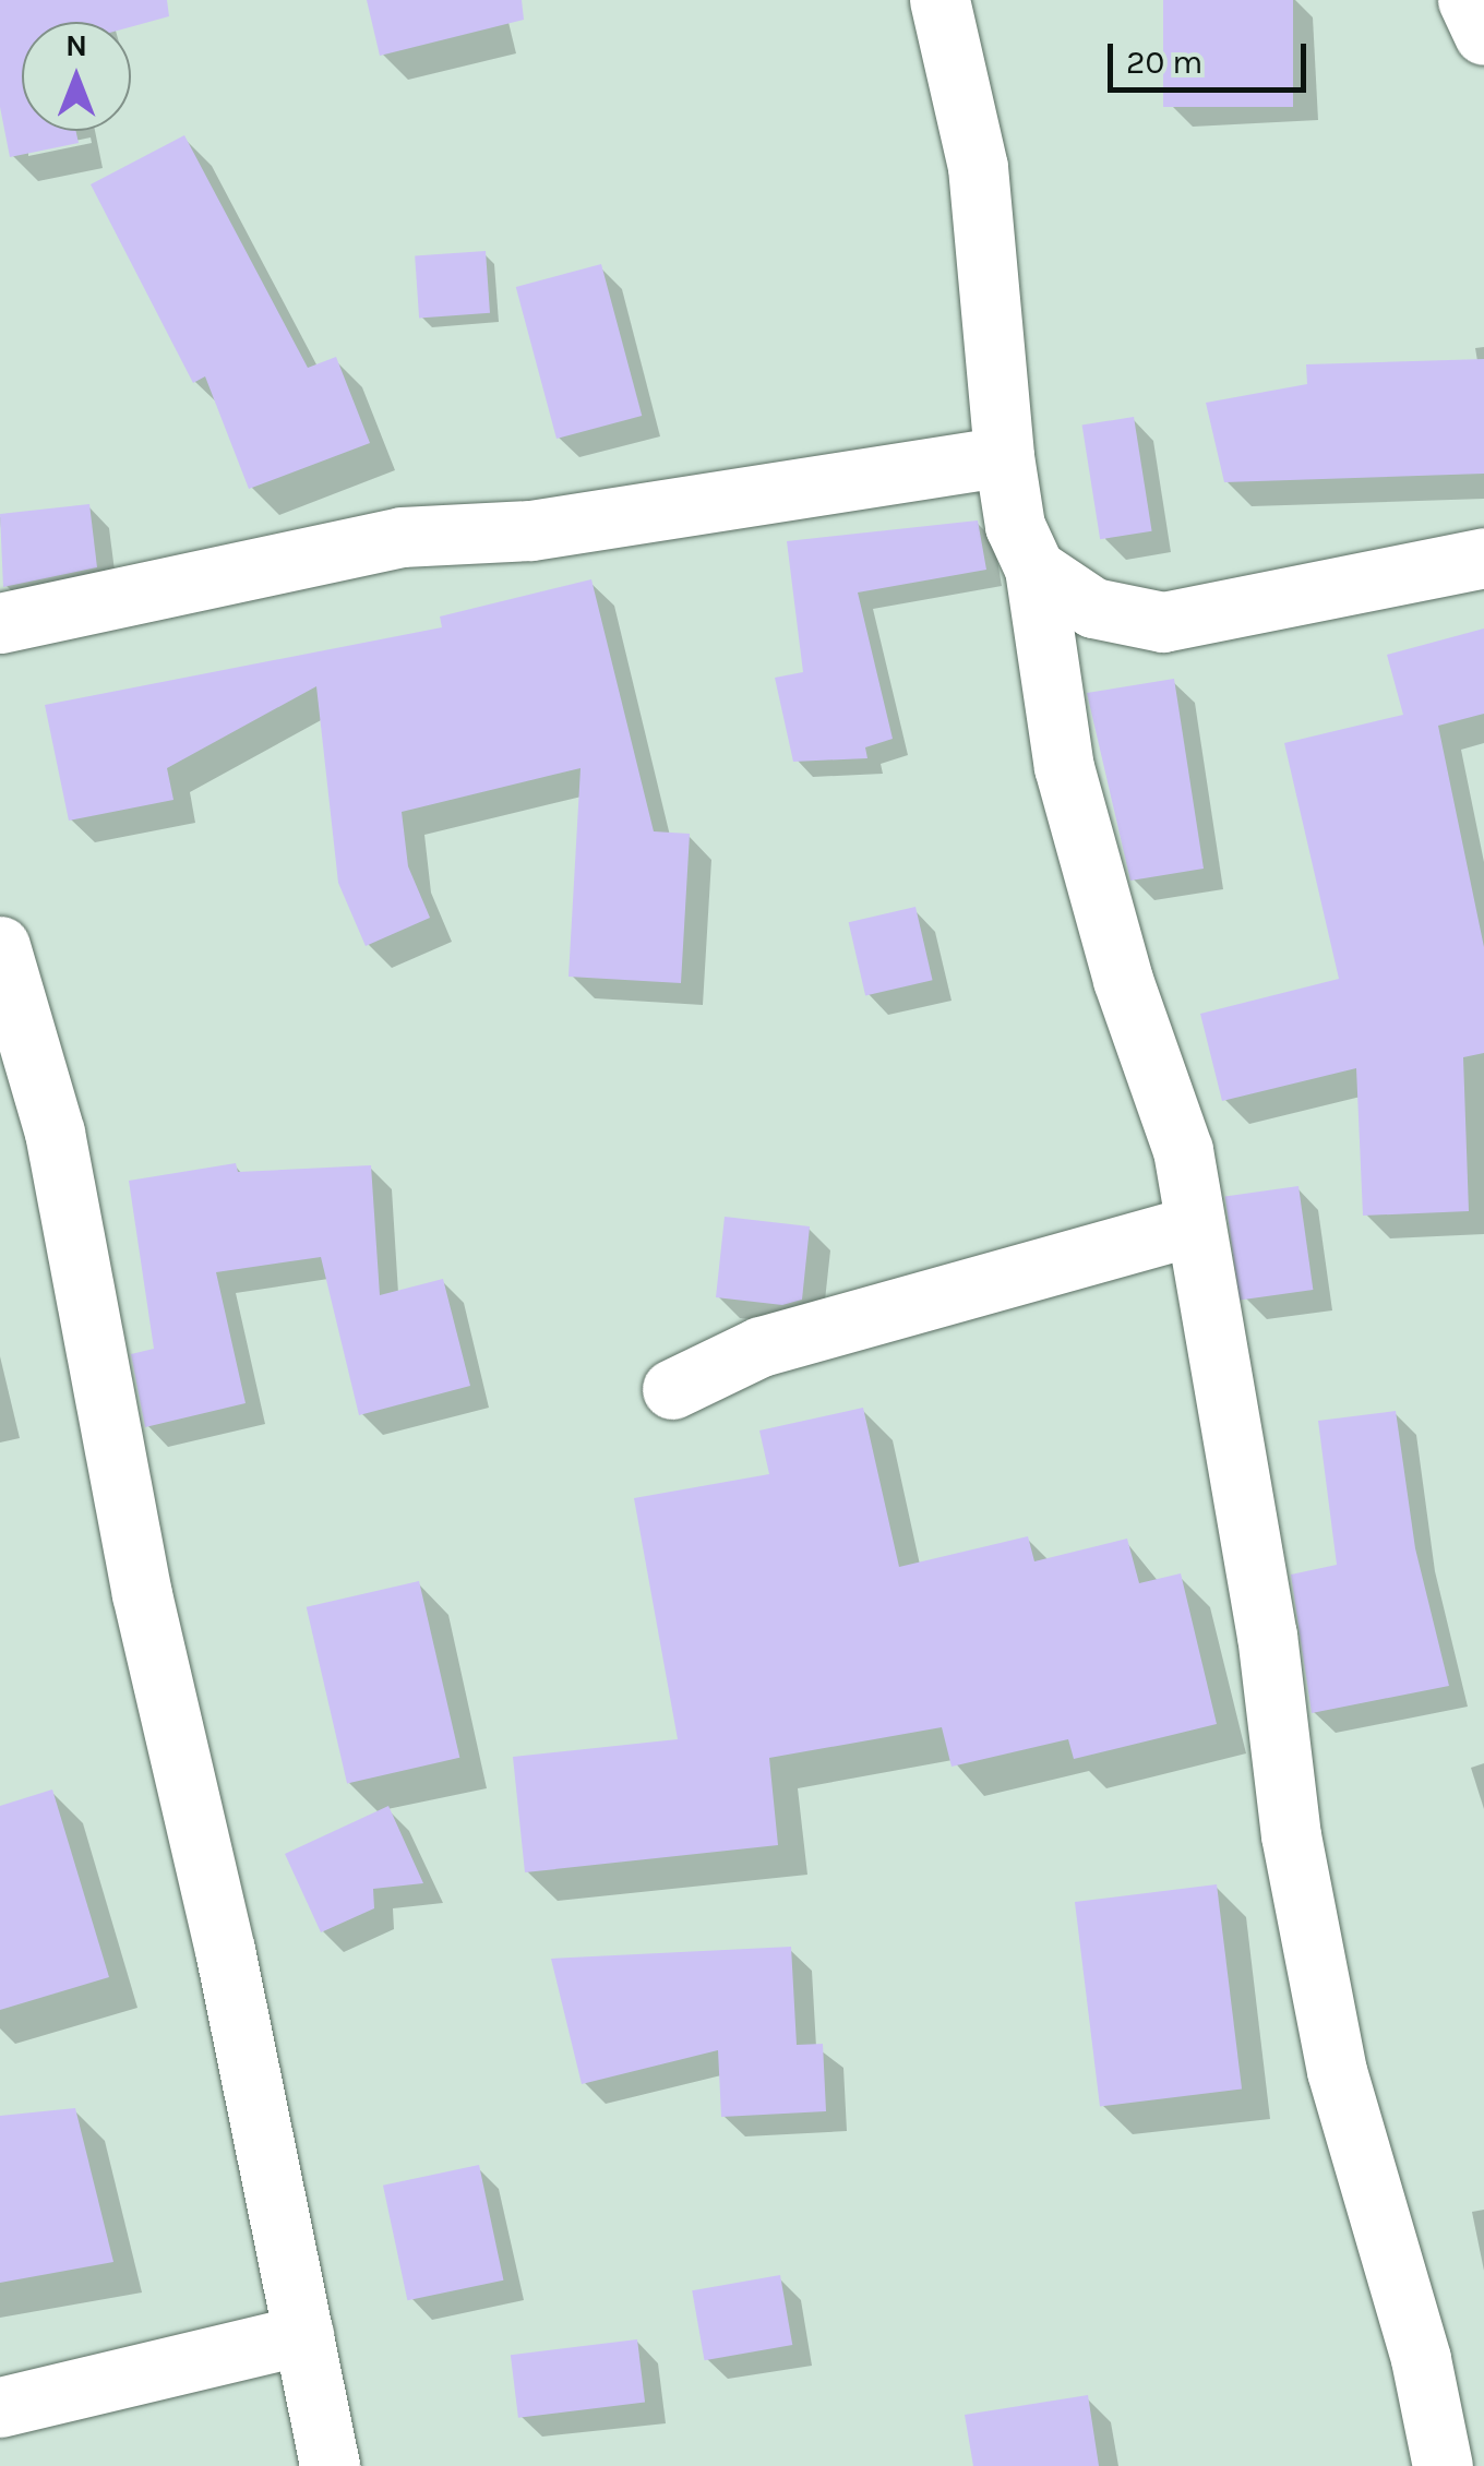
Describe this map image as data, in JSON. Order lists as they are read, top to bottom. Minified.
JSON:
{"scale_bar":"20 m","north":"top"}
